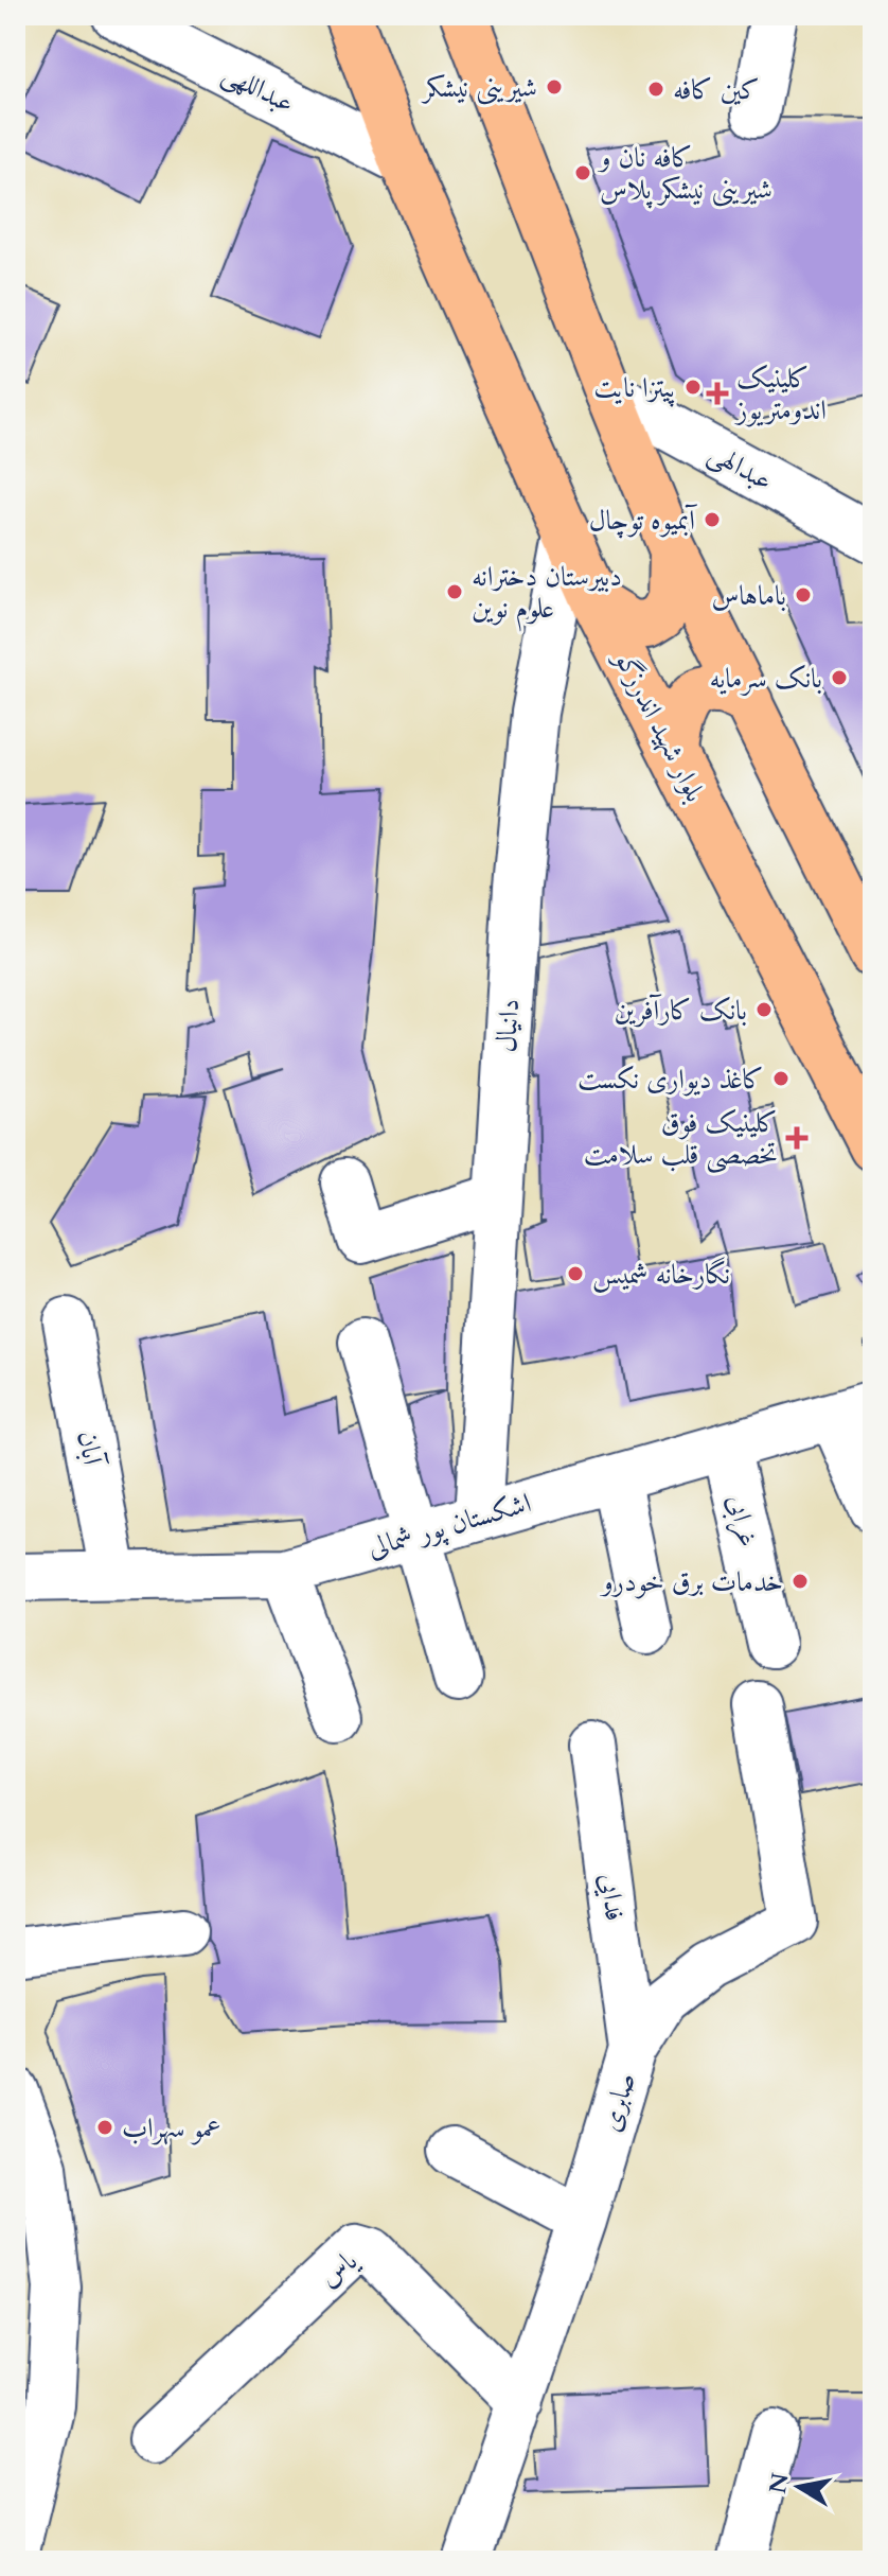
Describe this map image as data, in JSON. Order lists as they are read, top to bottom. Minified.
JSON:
{"streets":{"main road":["بلوار شهید اندرزگو"],"street":["عبداللهی","عبدالهی","دانیال","آبان","غرابی","اشکستان پور شمالی","فدایی","صابری","یاس"]},"crossings":[["عبداللهی","بلوار شهید اندرزگو"],["بلوار شهید اندرزگو","دانیال"],["دانیال","اشکستان پور شمالی"],["آبان","اشکستان پور شمالی"],["غرابی","اشکستان پور شمالی"],["فدایی","صابری"],["صابری","یاس"]],"places":{"other":["شیرینی نیشکر","کین کافه","کافه نان و شیرینی نیشکر پلاس","پیتزا نایت","آبمیوه توچال","دبیرستان دخترانه علوم نوین","باماهاس","بانک سرمایه","بانک کارآفرین","کاغذ دیواری نکست","نگارخانه شمیس","خدمات برق خودرو","عمو سهراب"],"health":["کلینیک اندومتریوز","کلینیک فوق تخصصی قلب سلامت"]},"north":"left"}
